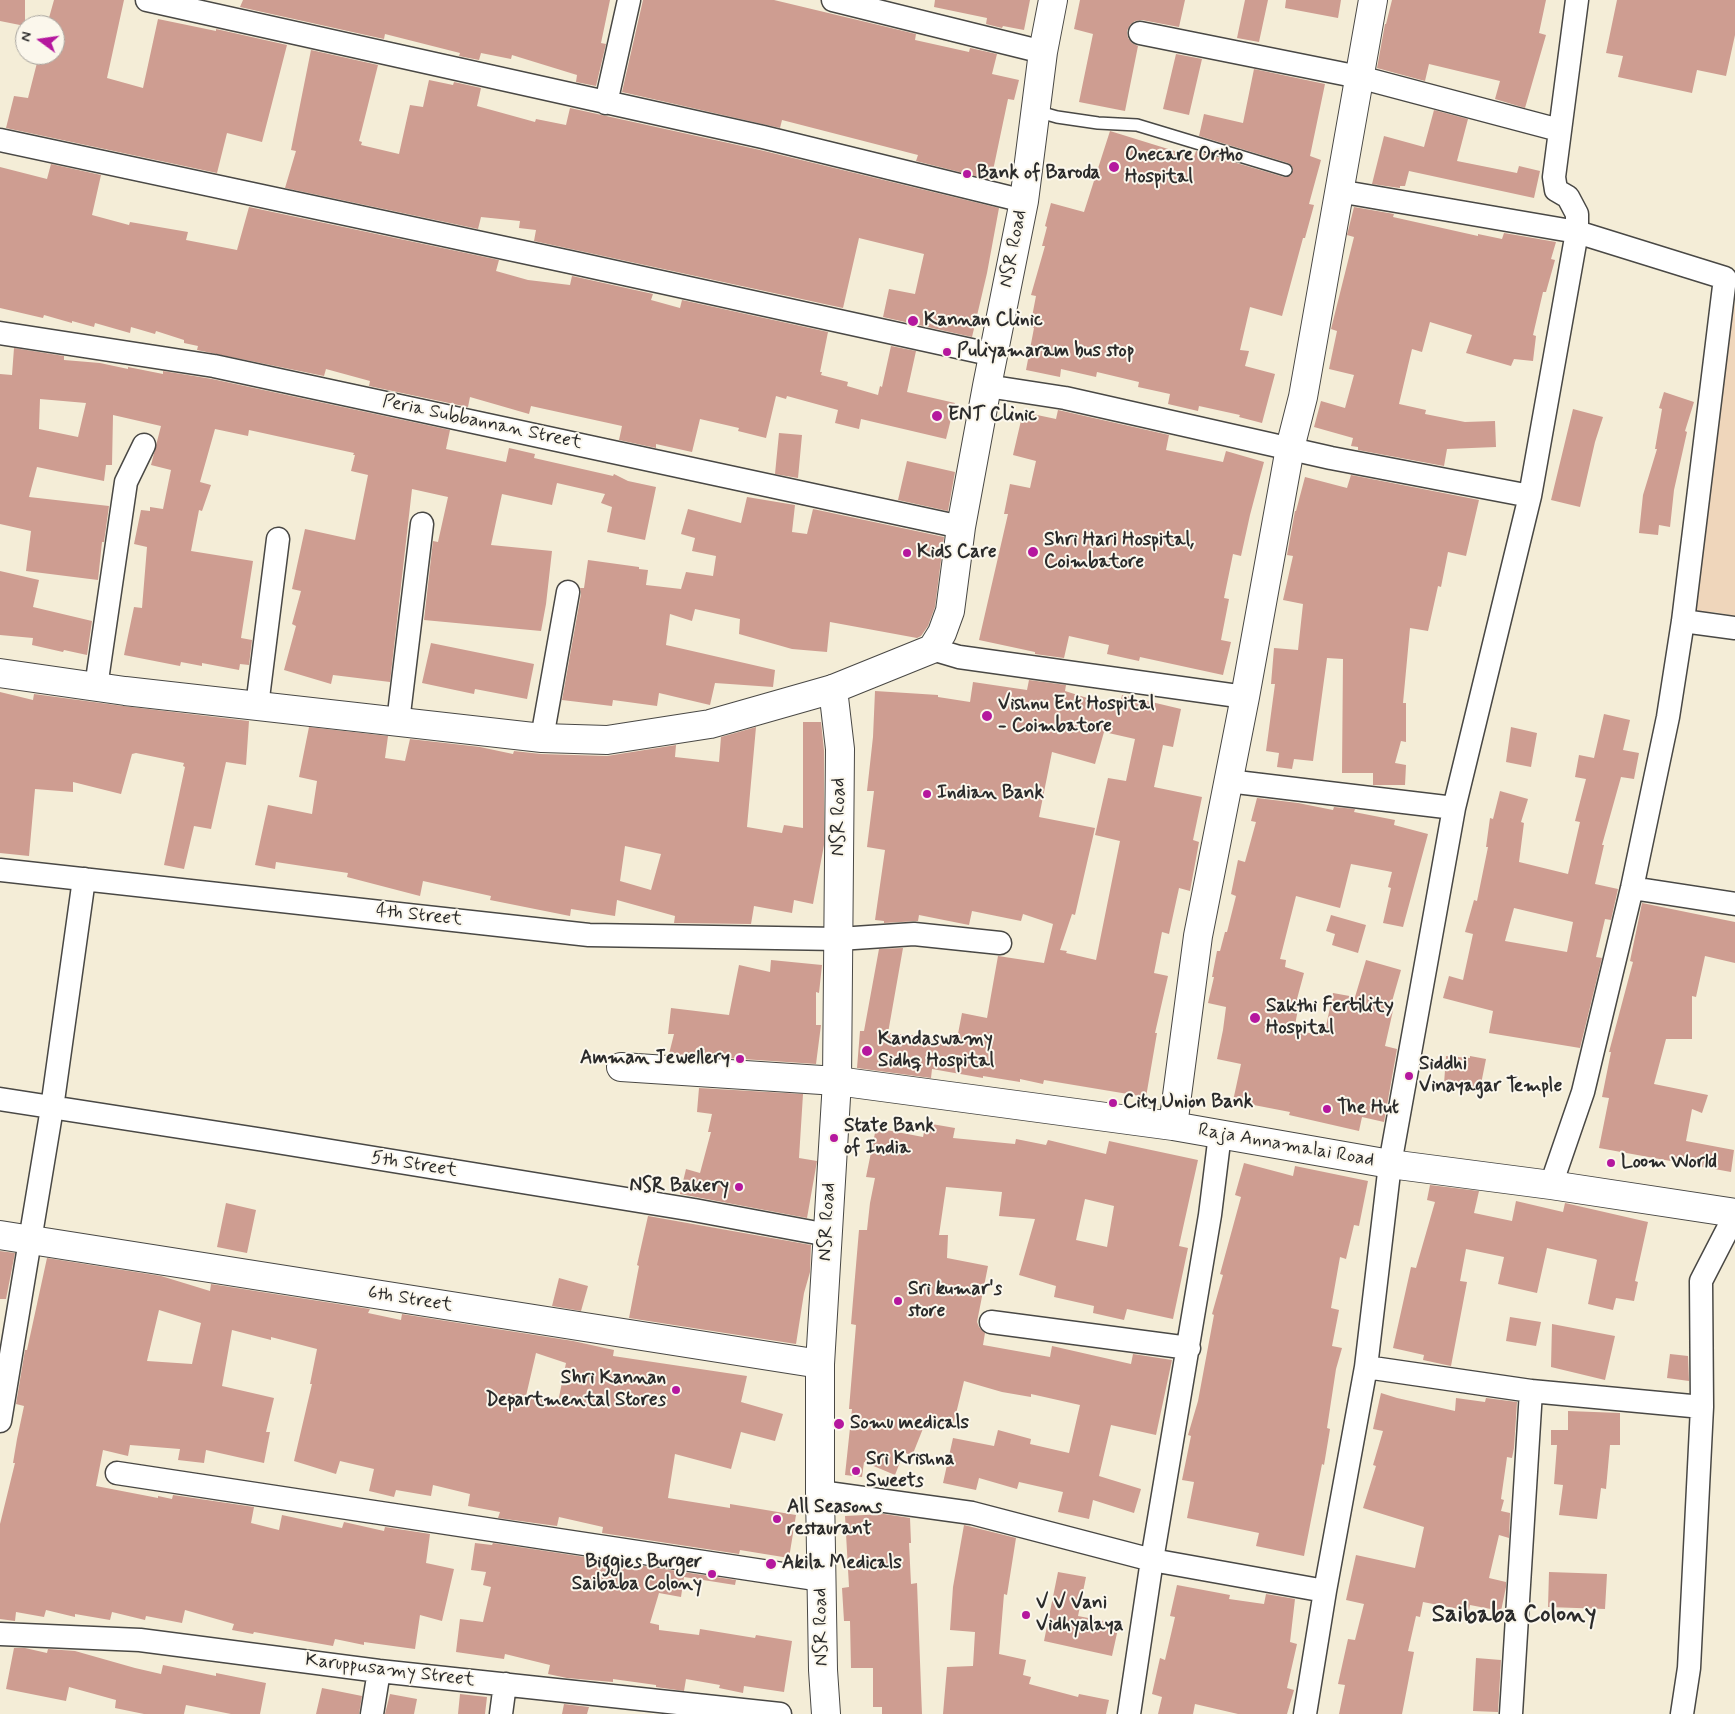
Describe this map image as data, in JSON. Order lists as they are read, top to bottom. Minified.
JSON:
{"streets":{"street":["NSR Road","Peria Subbannan Street","4th Street","Raja Annamalai Road","5th Street","6th Street","Karuppusamy Street"]},"crossings":[["NSR Road","Peria Subbannan Street"],["NSR Road","4th Street"],["NSR Road","Raja Annamalai Road"],["NSR Road","5th Street"],["NSR Road","6th Street"]],"districts":["Saibaba Colony"],"places":["Onecare Ortho Hospital","Bank of Baroda","Kannan Clinic","Puliyamaram bus stop","ENT Clinic","Shri Hari Hospital, Coimbatore","Kids Care","Vishnu Ent Hospital - Coimbatore","Indian Bank","Sakthi Fertility Hospital","Kandaswamy Sidhq Hospital","Amman Jewellery","Siddhi Vinayagar Temple","City Union Bank","The Hut","State Bank of India","Loom World","NSR Bakery","Sri kumar's store","Shri Kannan Departmental Stores","Somu medicals","Sri Krishna Sweets","All Seasons restaurant","Akila Medicals","Biggies Burger Saibaba Colony","V V Vani Vidhyalaya"],"north":"left"}
